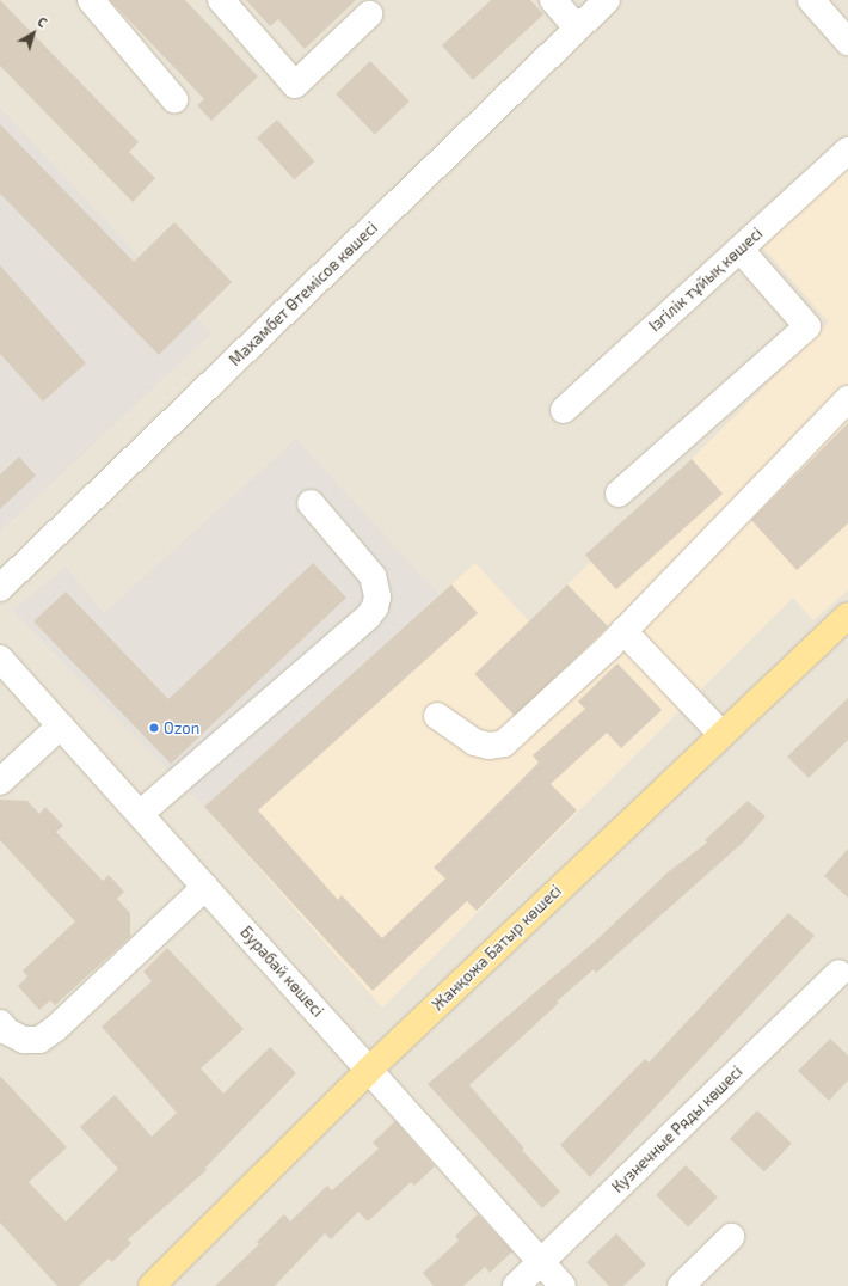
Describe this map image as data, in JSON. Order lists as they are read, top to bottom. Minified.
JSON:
{"streets":{"main road":["Жанқожа Батыр көшесі"],"street":["Ізгілік тұйық көшесі","Махамбет Өтемісов көшесі","Бурабай көшесі","Кузнечные Ряды көшесі"]},"crossings":[["Жанқожа Батыр көшесі","Бурабай көшесі"],["Бурабай көшесі","Кузнечные Ряды көшесі"]],"places":["Ozon"],"north":"top right"}
